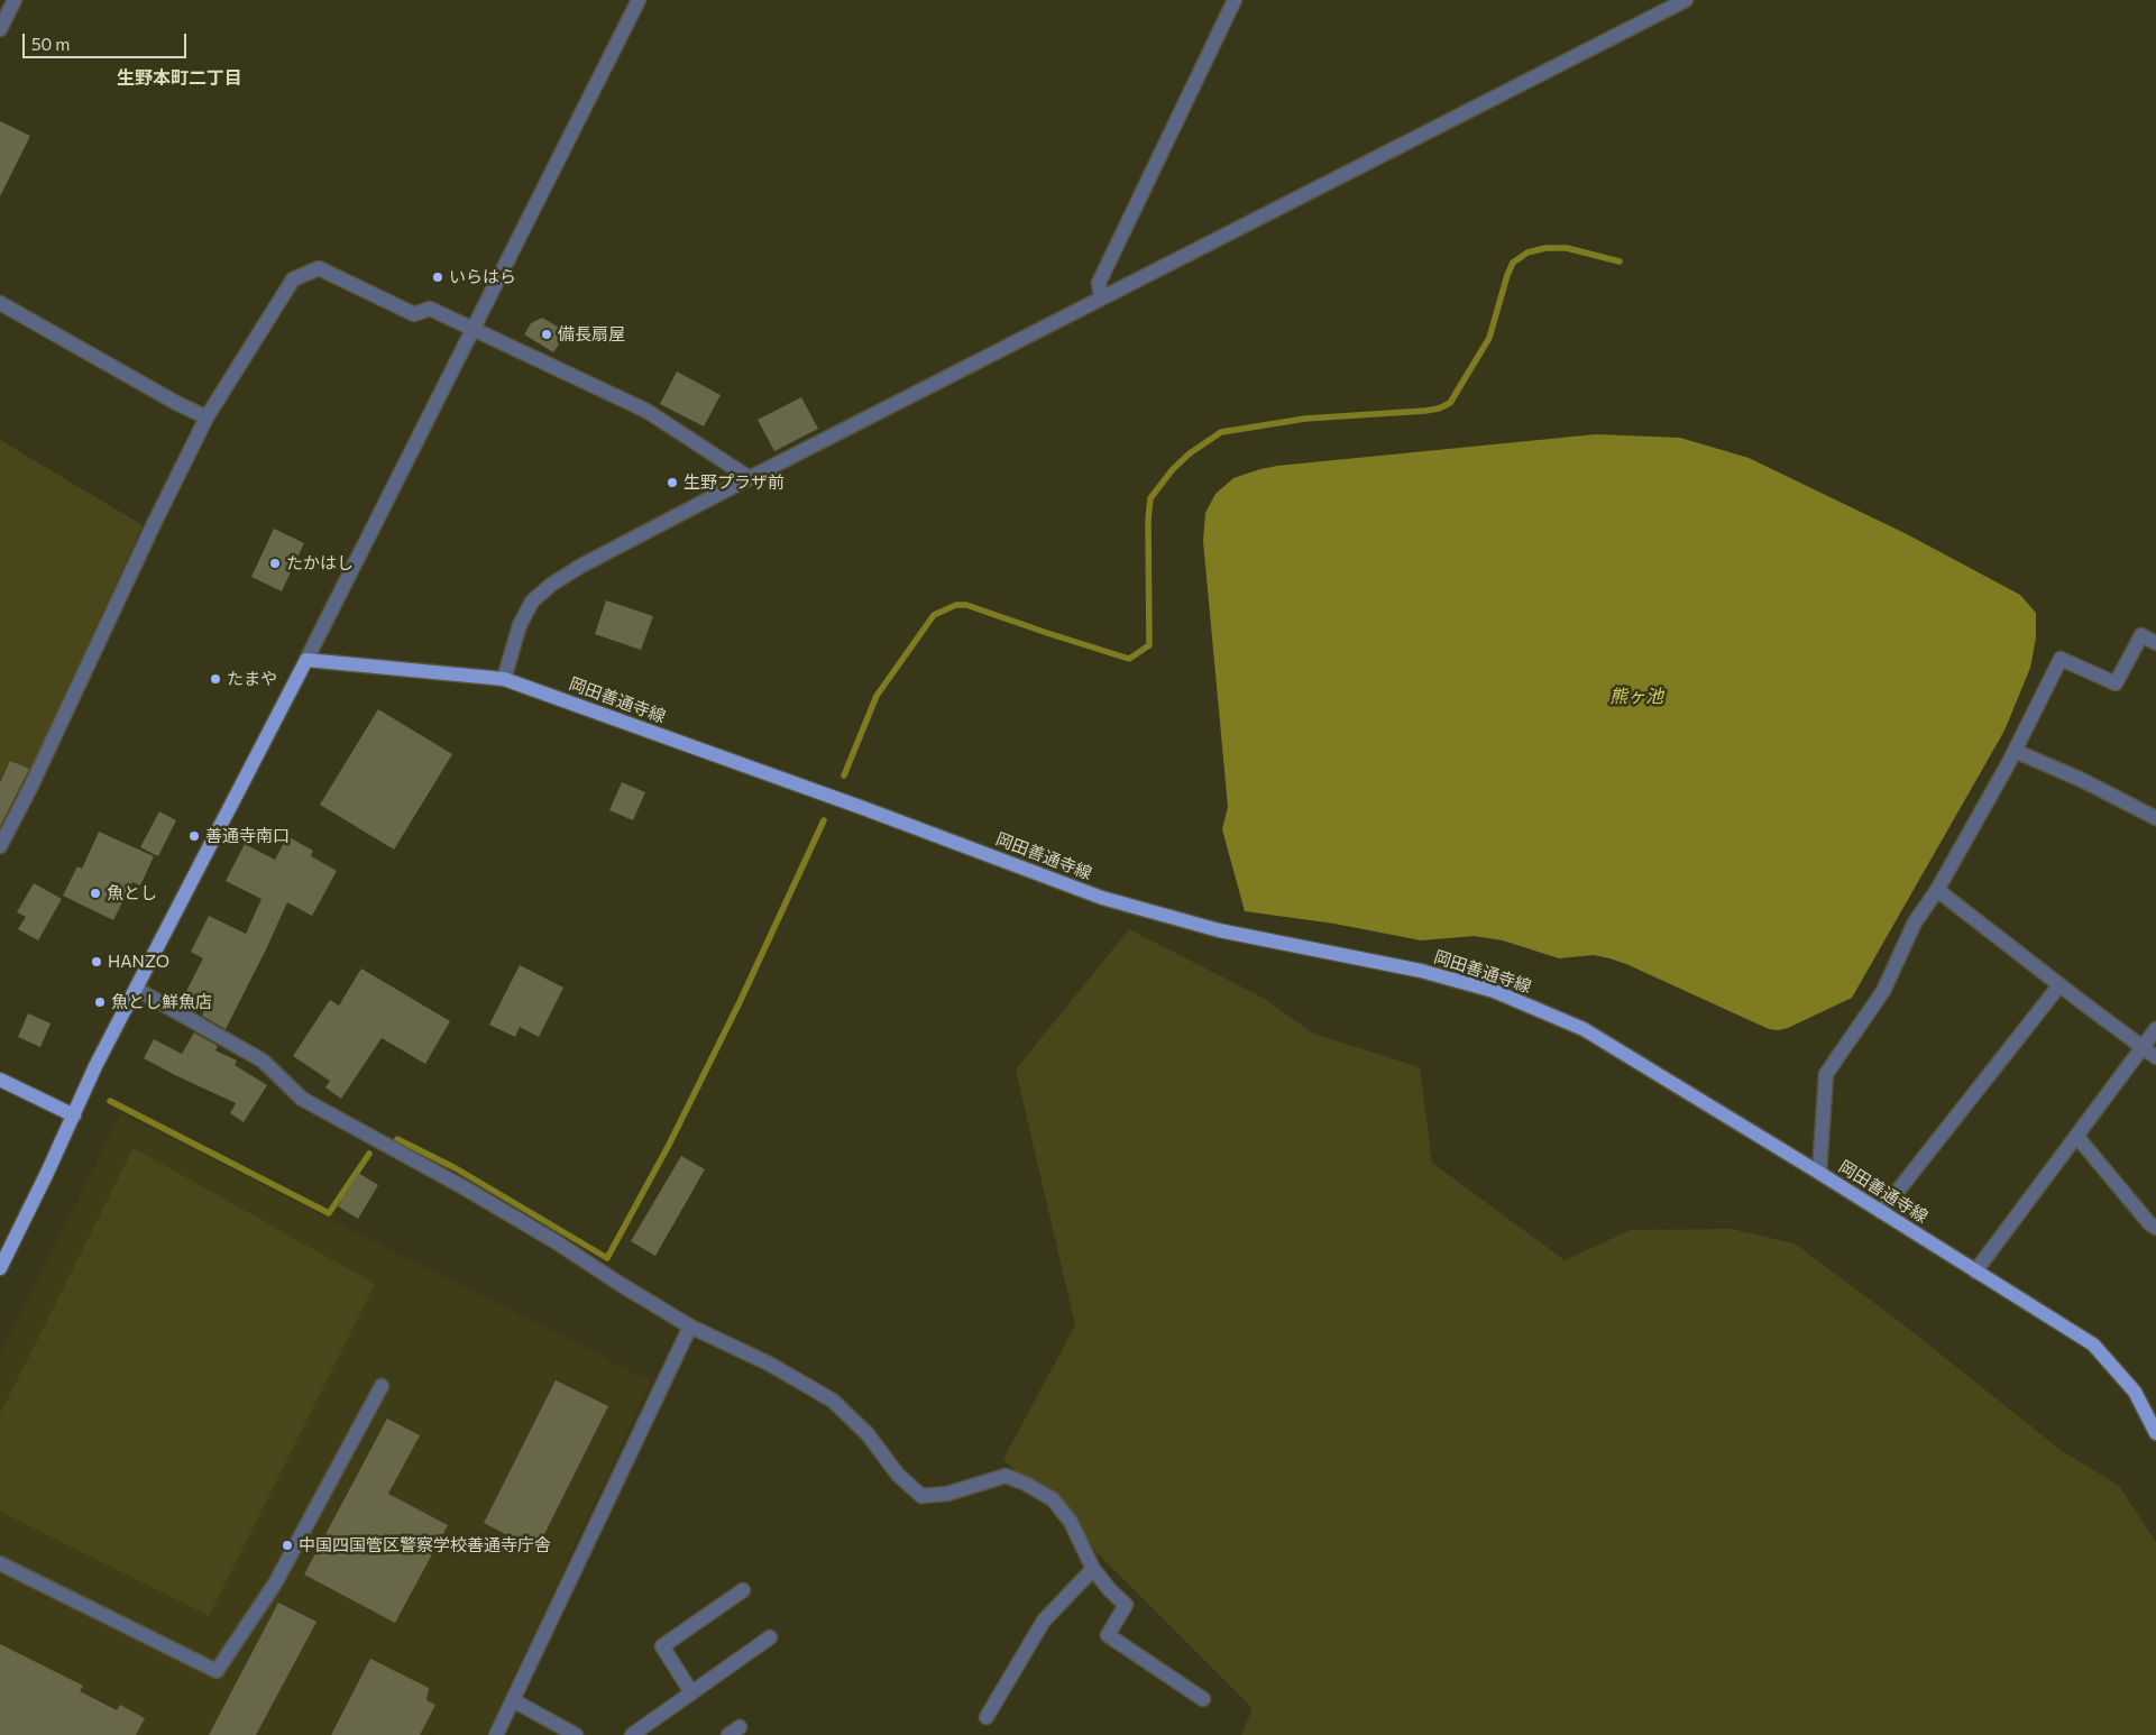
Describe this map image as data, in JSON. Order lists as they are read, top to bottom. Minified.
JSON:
{"streets":{"main road":["岡田善通寺線"]},"districts":["生野本町二丁目"],"water":["熊ヶ池"],"places":["いらはら","備長扇屋","生野プラザ前","たかはし","たまや","善通寺南口","魚とし","HANZO","魚とし鮮魚店","中国四国管区警察学校善通寺庁舎"],"scale_bar":"50 m"}
